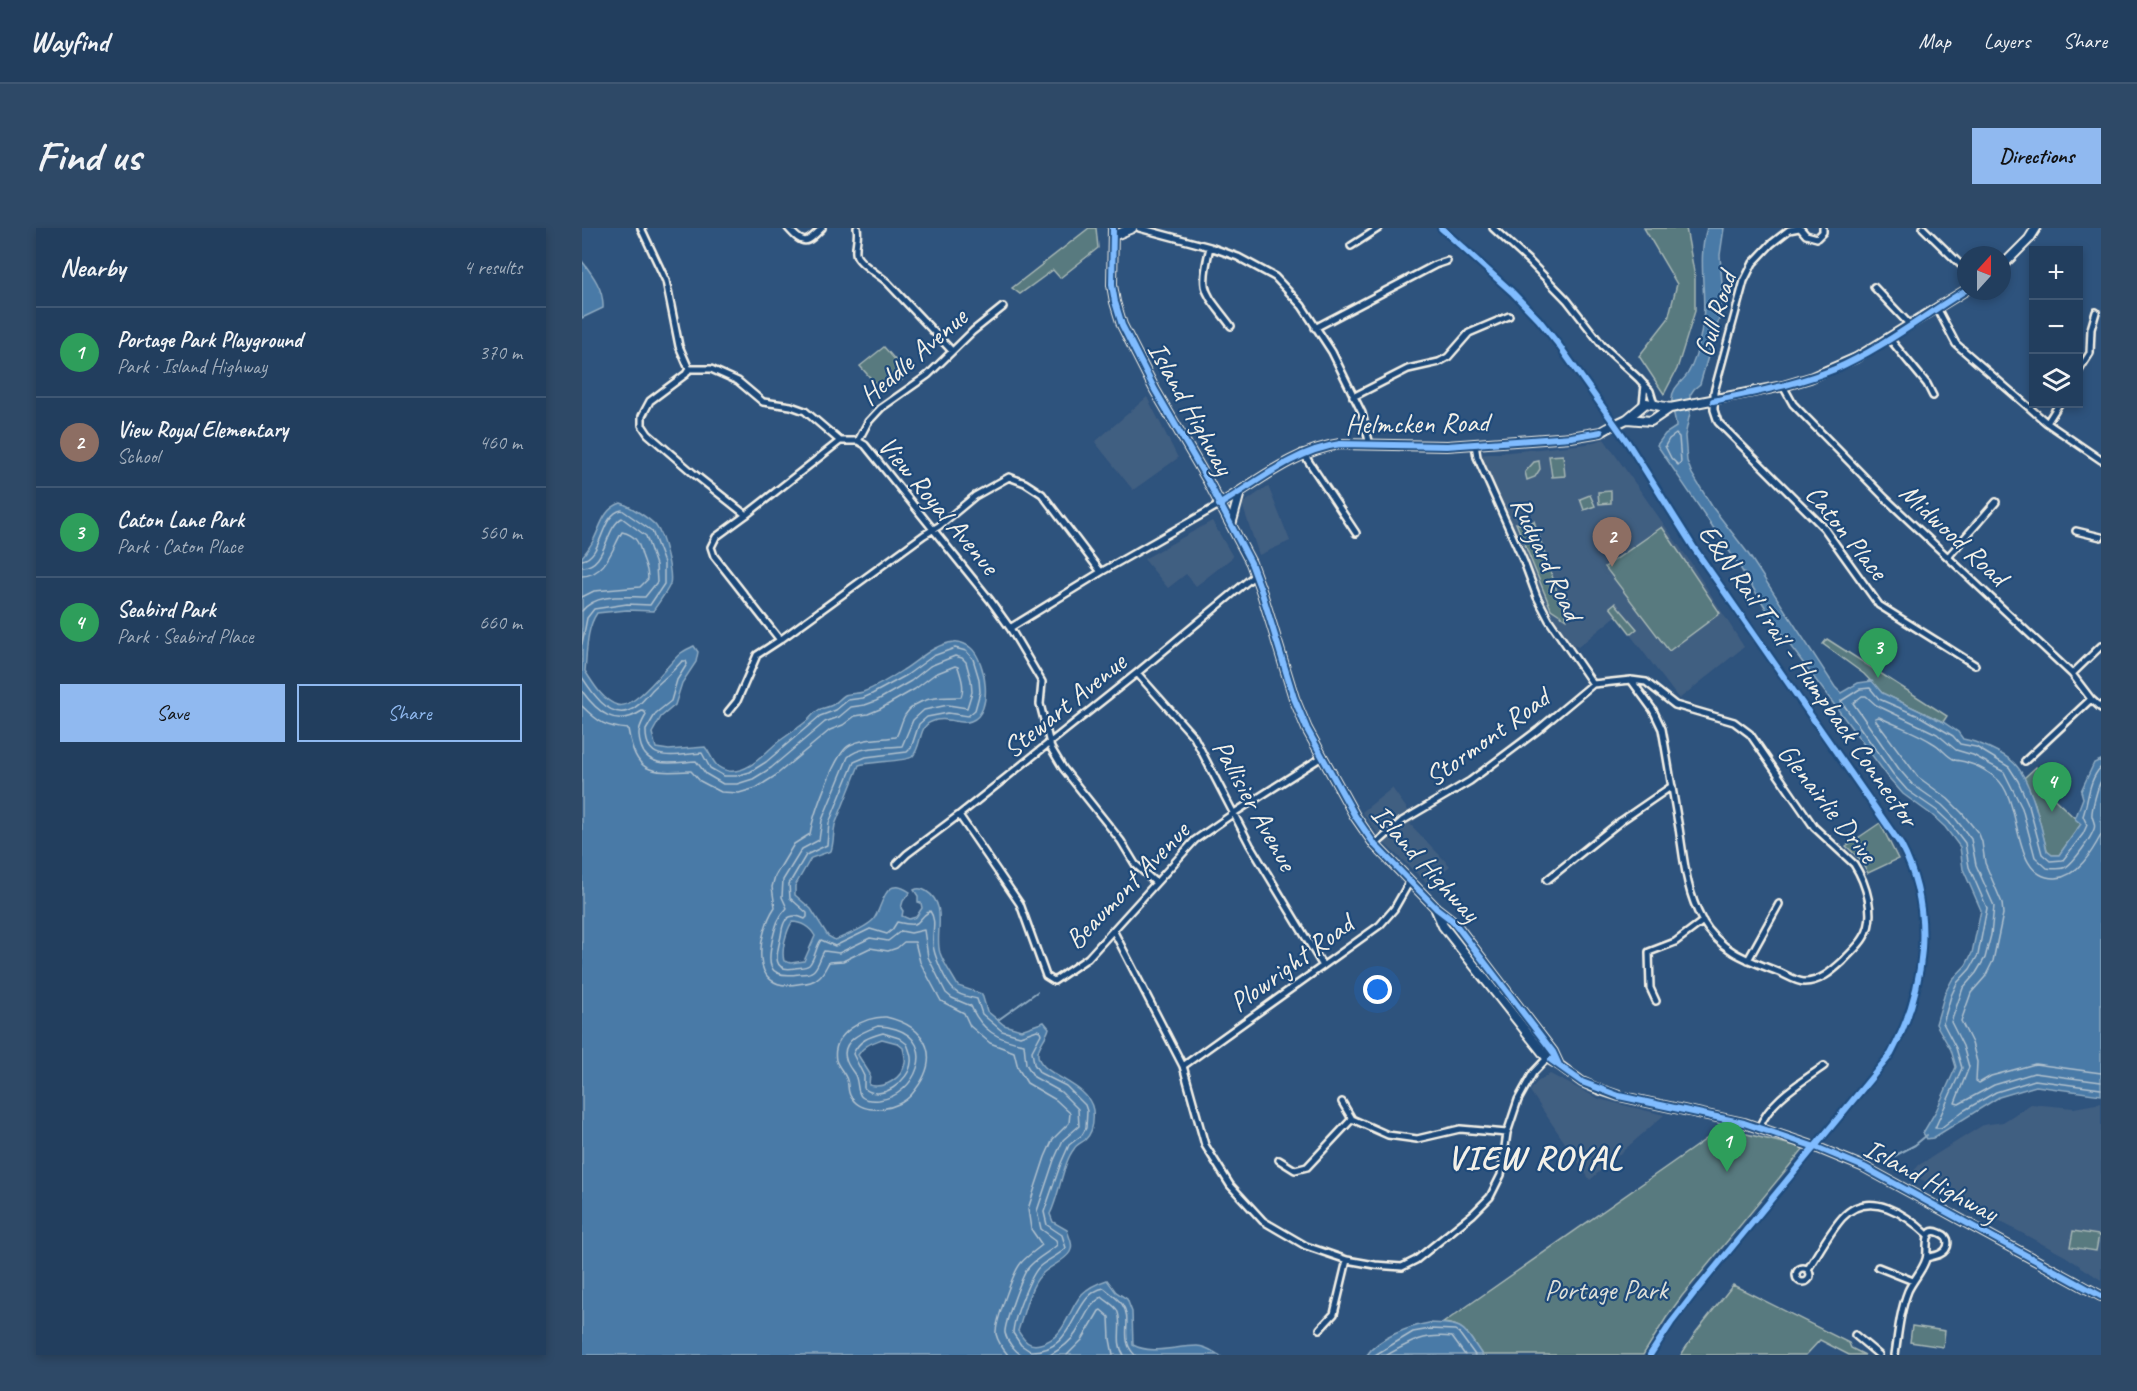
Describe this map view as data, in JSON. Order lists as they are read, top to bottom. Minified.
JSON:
{"streets":{"main road":["Island Highway","Helmcken Road"],"street":["Gull Road","Heddle Avenue","View Royal Avenue","Caton Place","Midwood Road","Rudyard Road","Stewart Avenue","Stormont Road","Glenairlie Drive","Pallisier Avenue","Beaumont Avenue","Plowright Road"],"cycle path":["E&N Rail Trail - Humpback Connector"]},"crossings":[["Gull Road","Caton Place"],["Heddle Avenue","View Royal Avenue"],["Island Highway","Helmcken Road"],["Island Highway","Stewart Avenue"],["Island Highway","Stormont Road"],["Island Highway","Beaumont Avenue"],["Island Highway","Plowright Road"],["Helmcken Road","View Royal Avenue"],["Helmcken Road","Rudyard Road"],["View Royal Avenue","Stewart Avenue"],["View Royal Avenue","Beaumont Avenue"],["Rudyard Road","Stormont Road"],["Stewart Avenue","Pallisier Avenue"],["Stewart Avenue","Beaumont Avenue"],["Pallisier Avenue","Beaumont Avenue"],["Pallisier Avenue","Plowright Road"]],"districts":["VIEW ROYAL"],"parks":["Portage Park"],"north":"top","page":{"header":"Wayfind","nav":["Map","Layers","Share"],"buttons":["Directions",["Save","Share"]],"title":"Find us","heading":["Nearby","4 results"],"map_buttons":["+","−"],"list":[{"mark":"1","name":"Portage Park Playground","note":"Park · Island Highway","value":"370 m"},{"mark":"2","name":"View Royal Elementary","note":"School","value":"460 m"},{"mark":"3","name":"Caton Lane Park","note":"Park · Caton Place","value":"560 m"},{"mark":"4","name":"Seabird Park","note":"Park · Seabird Place","value":"660 m"}],"pins":["2","3","4","1"]}}
